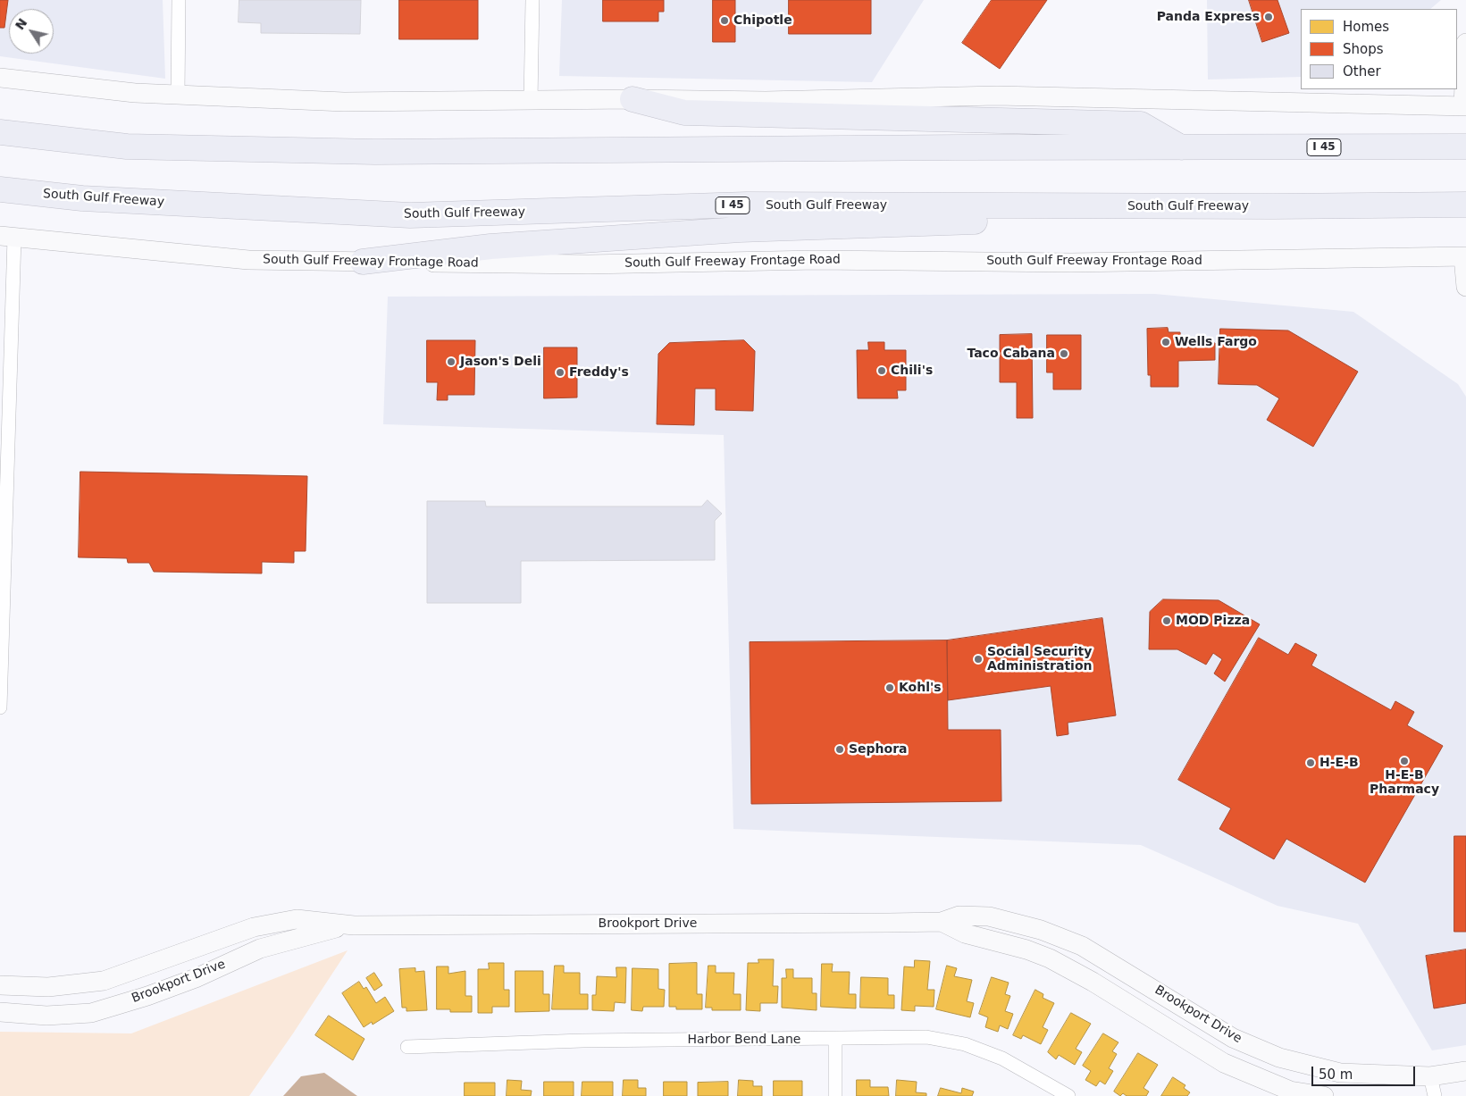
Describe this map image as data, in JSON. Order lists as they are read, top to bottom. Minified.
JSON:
{"streets":{"highway":["I 45","South Gulf Freeway"],"main road":["South Gulf Freeway Frontage Road","Brookport Drive"],"street":["Harbor Bend Lane"]},"places":["Panda Express","Chipotle","Wells Fargo","Taco Cabana","Jason's Deli","Chili's","Freddy's","MOD Pizza","Social Security Administration","Kohl's","Sephora","H-E-B Pharmacy","H-E-B"],"legend":["Homes","Shops","Other"],"scale_bar":"50 m","north":"top left"}
